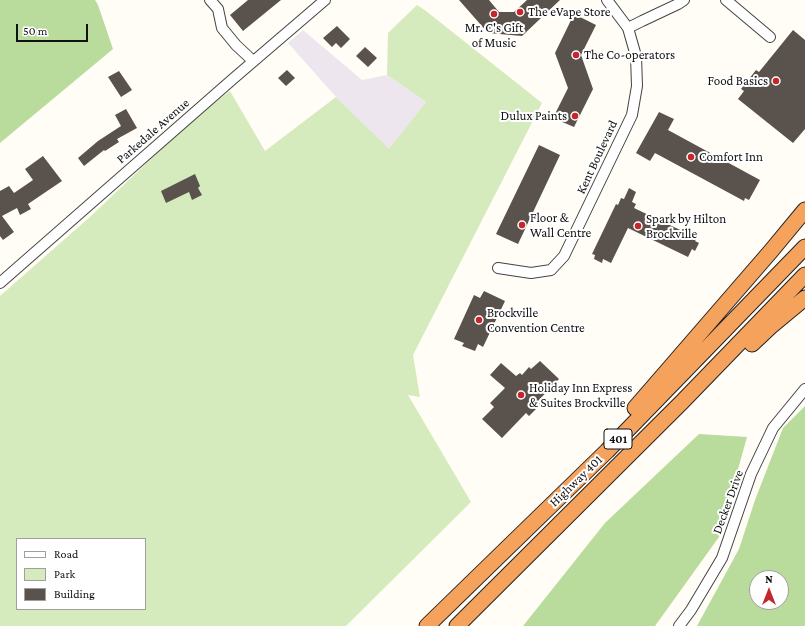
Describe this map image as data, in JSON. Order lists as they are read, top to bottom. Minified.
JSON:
{"streets":{"highway":["401","Highway 401"],"street":["Parkedale Avenue","Kent Boulevard","Decker Drive"]},"places":["The eVape Store","Mr. C's Gift of Music","The Co-operators","Food Basics","Dulux Paints","Comfort Inn","Floor & Wall Centre","Spark by Hilton Brockville","Brockville Convention Centre","Holiday Inn Express & Suites Brockville"],"legend":["Road","Park","Building"],"scale_bar":"50 m","north":"top"}
